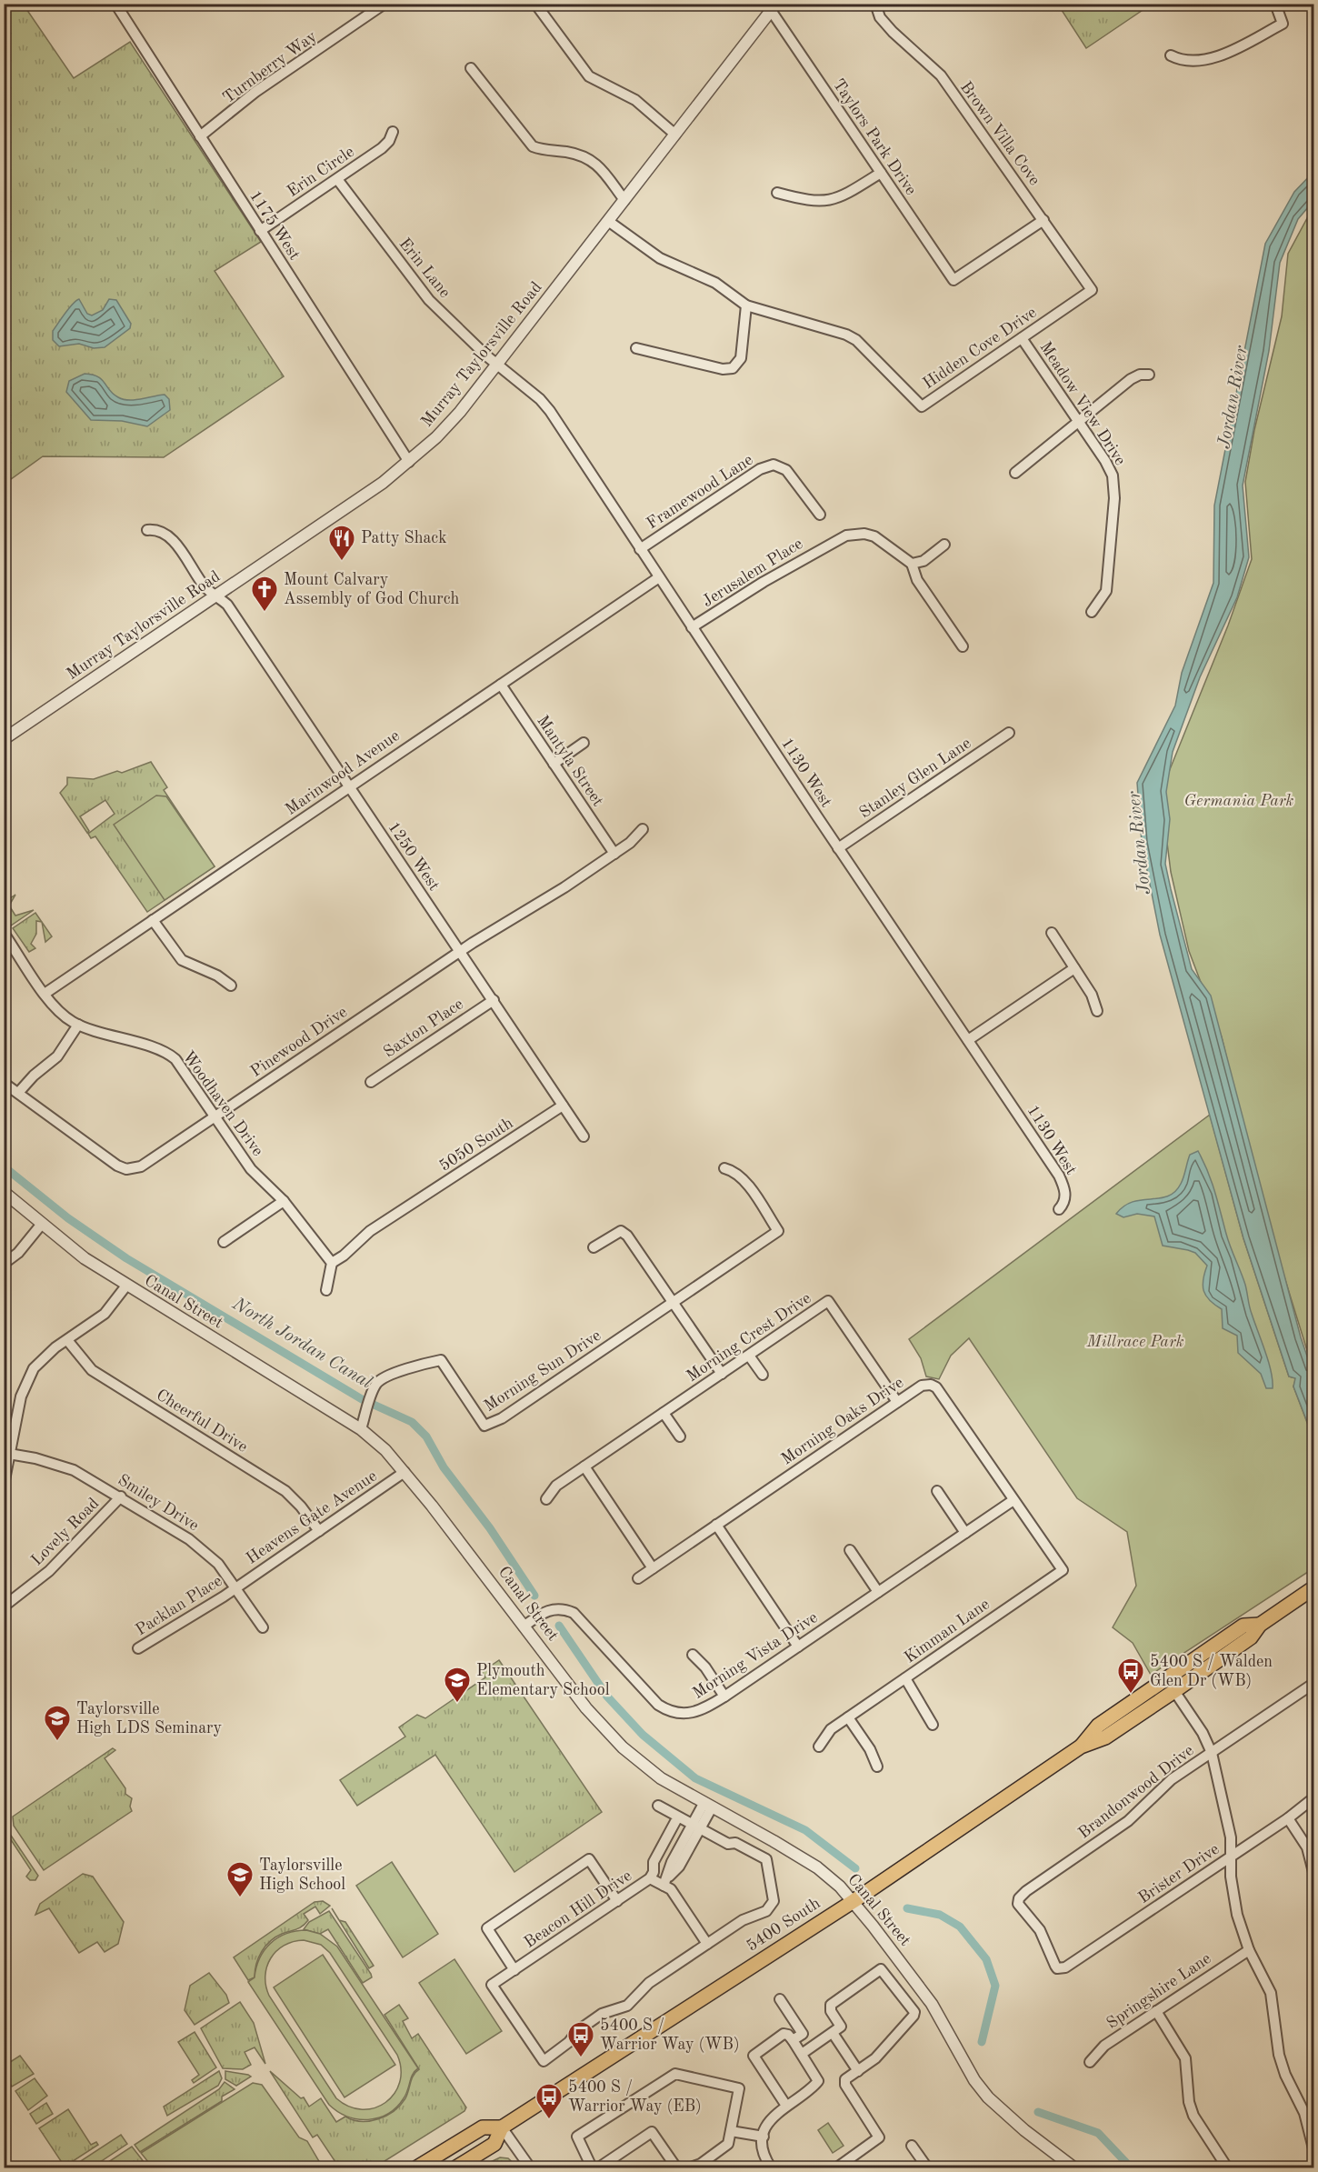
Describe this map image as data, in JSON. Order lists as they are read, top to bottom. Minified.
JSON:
{"streets":{"main road":["5400 South"],"street":["Turnberry Way","Brown Villa Cove","Taylors Park Drive","Erin Circle","1175 West","Erin Lane","Hidden Cove Drive","Murray Taylorsville Road","Meadow View Drive","Framewood Lane","Jerusalem Place","Mantyla Street","Marinwood Avenue","1130 West","Stanley Glen Lane","1250 West","Saxton Place","Pinewood Drive","Woodhaven Drive","5050 South","Canal Street","Morning Crest Drive","Morning Sun Drive","Cheerful Drive","Morning Oaks Drive","Smiley Drive","Heavens Gate Avenue","Lovely Road","Packlan Place","Kimman Lane","Morning Vista Drive","Brandonwood Drive","Brister Drive","Beacon Hill Drive","Springshire Lane"]},"crossings":[["Turnberry Way","1175 West"],["Brown Villa Cove","Taylors Park Drive"],["Brown Villa Cove","Hidden Cove Drive"],["Taylors Park Drive","Murray Taylorsville Road"],["Erin Circle","1175 West"],["Erin Circle","Erin Lane"],["1175 West","Murray Taylorsville Road"],["Erin Lane","Murray Taylorsville Road"],["Erin Lane","1130 West"],["Hidden Cove Drive","Murray Taylorsville Road"],["Hidden Cove Drive","Meadow View Drive"],["Murray Taylorsville Road","1130 West"],["Murray Taylorsville Road","1250 West"],["Framewood Lane","1130 West"],["Jerusalem Place","1130 West"],["Mantyla Street","Marinwood Avenue"],["Mantyla Street","Pinewood Drive"],["Marinwood Avenue","1130 West"],["Marinwood Avenue","1250 West"],["Marinwood Avenue","Woodhaven Drive"],["1130 West","Stanley Glen Lane"],["1250 West","Saxton Place"],["1250 West","Pinewood Drive"],["1250 West","5050 South"],["Pinewood Drive","Woodhaven Drive"],["Woodhaven Drive","5050 South"],["Canal Street","Morning Sun Drive"],["Canal Street","Heavens Gate Avenue"],["Canal Street","Morning Vista Drive"],["Canal Street","5400 South"],["Morning Crest Drive","Morning Oaks Drive"],["Cheerful Drive","Heavens Gate Avenue"],["Morning Oaks Drive","Kimman Lane"],["Morning Oaks Drive","Morning Vista Drive"],["Smiley Drive","Heavens Gate Avenue"],["Smiley Drive","Lovely Road"],["Smiley Drive","Packlan Place"],["Heavens Gate Avenue","Packlan Place"],["Brandonwood Drive","Brister Drive"]],"water":["Jordan River","North Jordan Canal"],"parks":["Germania Park","Millrace Park"],"places":{"restaurant":["Patty Shack"],"church":["Mount Calvary Assembly of God Church"],"bus stop":["5400 S / Walden Glen Dr (WB)","5400 S / Warrior Way (WB)","5400 S / Warrior Way (EB)"],"school or university":["Plymouth Elementary School","Taylorsville High LDS Seminary","Taylorsville High School"]}}
